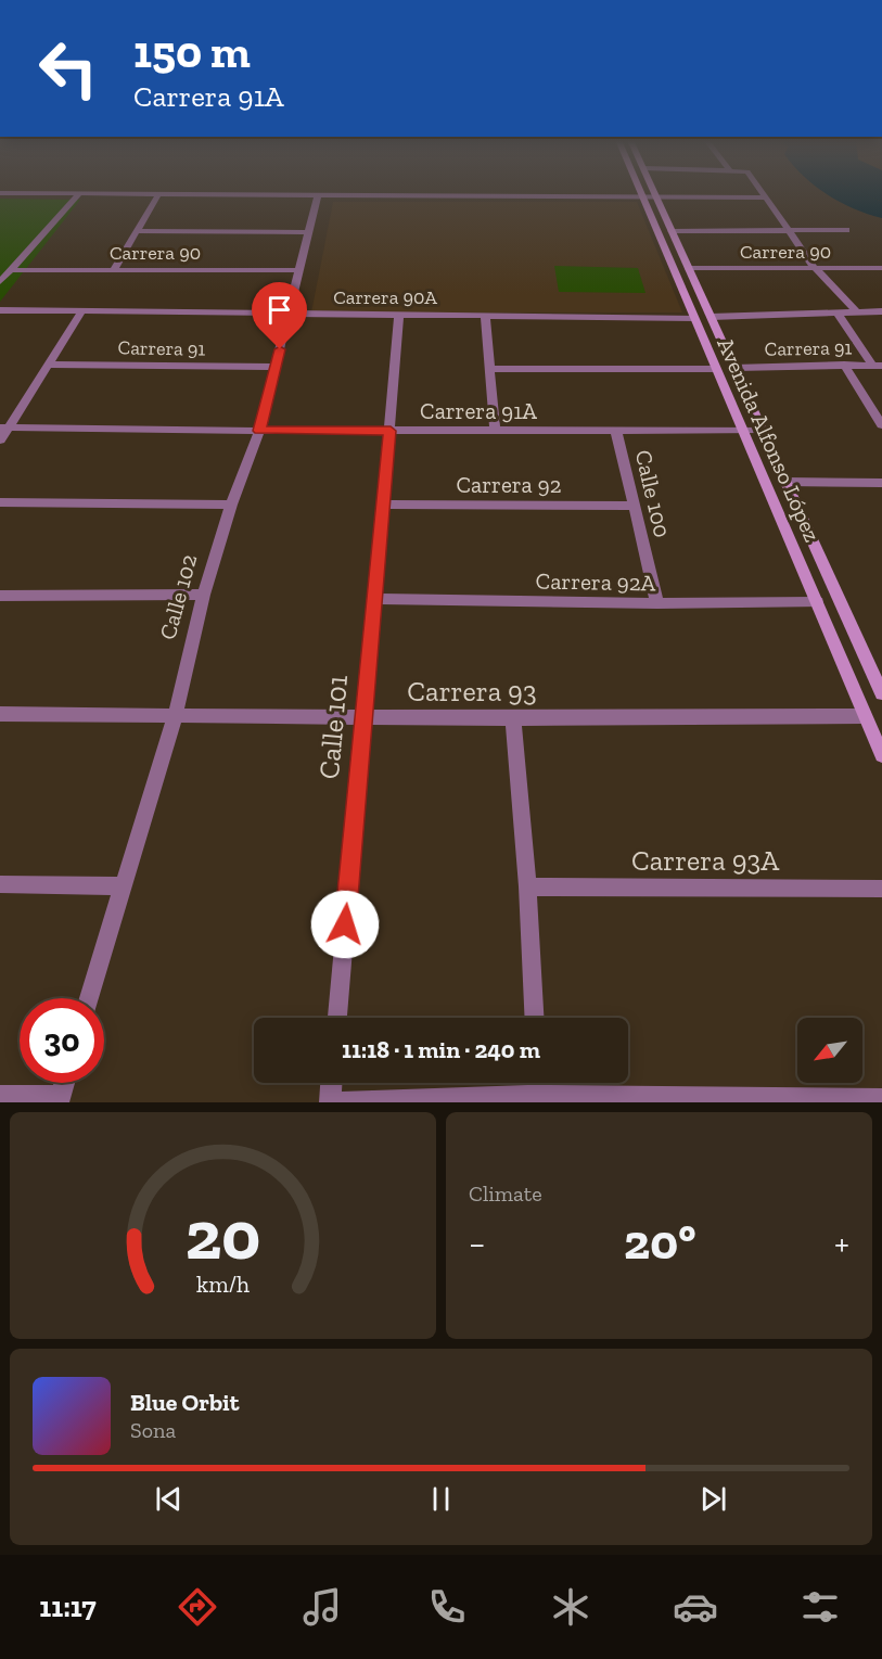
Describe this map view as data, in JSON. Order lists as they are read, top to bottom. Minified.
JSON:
{"streets":{"street":["Carrera 90","Carrera 90A","Carrera 91","Carrera 91A","Avenida Alfonso López","Carrera 92","Calle 100","Carrera 92A","Calle 102","Carrera 93","Calle 101","Carrera 93A"]},"crossings":[["Carrera 90","Avenida Alfonso López"],["Carrera 90","Calle 102"],["Carrera 90A","Avenida Alfonso López"],["Carrera 90A","Calle 102"],["Carrera 90A","Calle 101"],["Carrera 91","Avenida Alfonso López"],["Carrera 91","Calle 102"],["Carrera 91A","Avenida Alfonso López"],["Carrera 91A","Calle 100"],["Carrera 91A","Calle 102"],["Carrera 91A","Calle 101"],["Avenida Alfonso López","Carrera 92A"],["Avenida Alfonso López","Carrera 93"],["Carrera 92","Calle 100"],["Carrera 92","Calle 101"],["Calle 100","Carrera 92A"],["Carrera 92A","Calle 101"],["Calle 102","Carrera 93"],["Carrera 93","Calle 101"]],"north":"bottom left","page":{"turn":["150 m","Carrera 91A"],"limit":"30","trip":"11:18 · 1 min · 240 m","tile":"Climate","heat":["−","20°","+"],"song":["Blue Orbit","Sona"],"tabs":"11:17","gauge":["20","km/h"]}}
